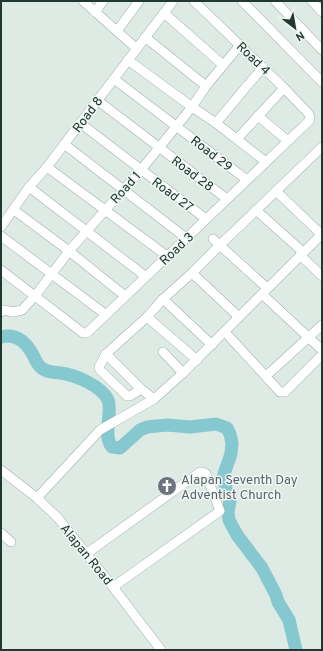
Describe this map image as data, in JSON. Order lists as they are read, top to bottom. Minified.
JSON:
{"streets":{"street":["Road 4","Road 8","Road 29","Road 28","Road 1","Road 27","Road 3","Alapan Road"]},"crossings":[["Road 4","Road 1"],["Road 4","Road 3"],["Road 8","Road 29"],["Road 8","Road 28"],["Road 8","Road 27"],["Road 29","Road 1"],["Road 29","Road 3"],["Road 28","Road 1"],["Road 28","Road 3"],["Road 1","Road 27"],["Road 1","Road 3"],["Road 27","Road 3"]],"places":{"church":["Alapan Seventh Day Adventist Church"]},"north":"bottom right"}
